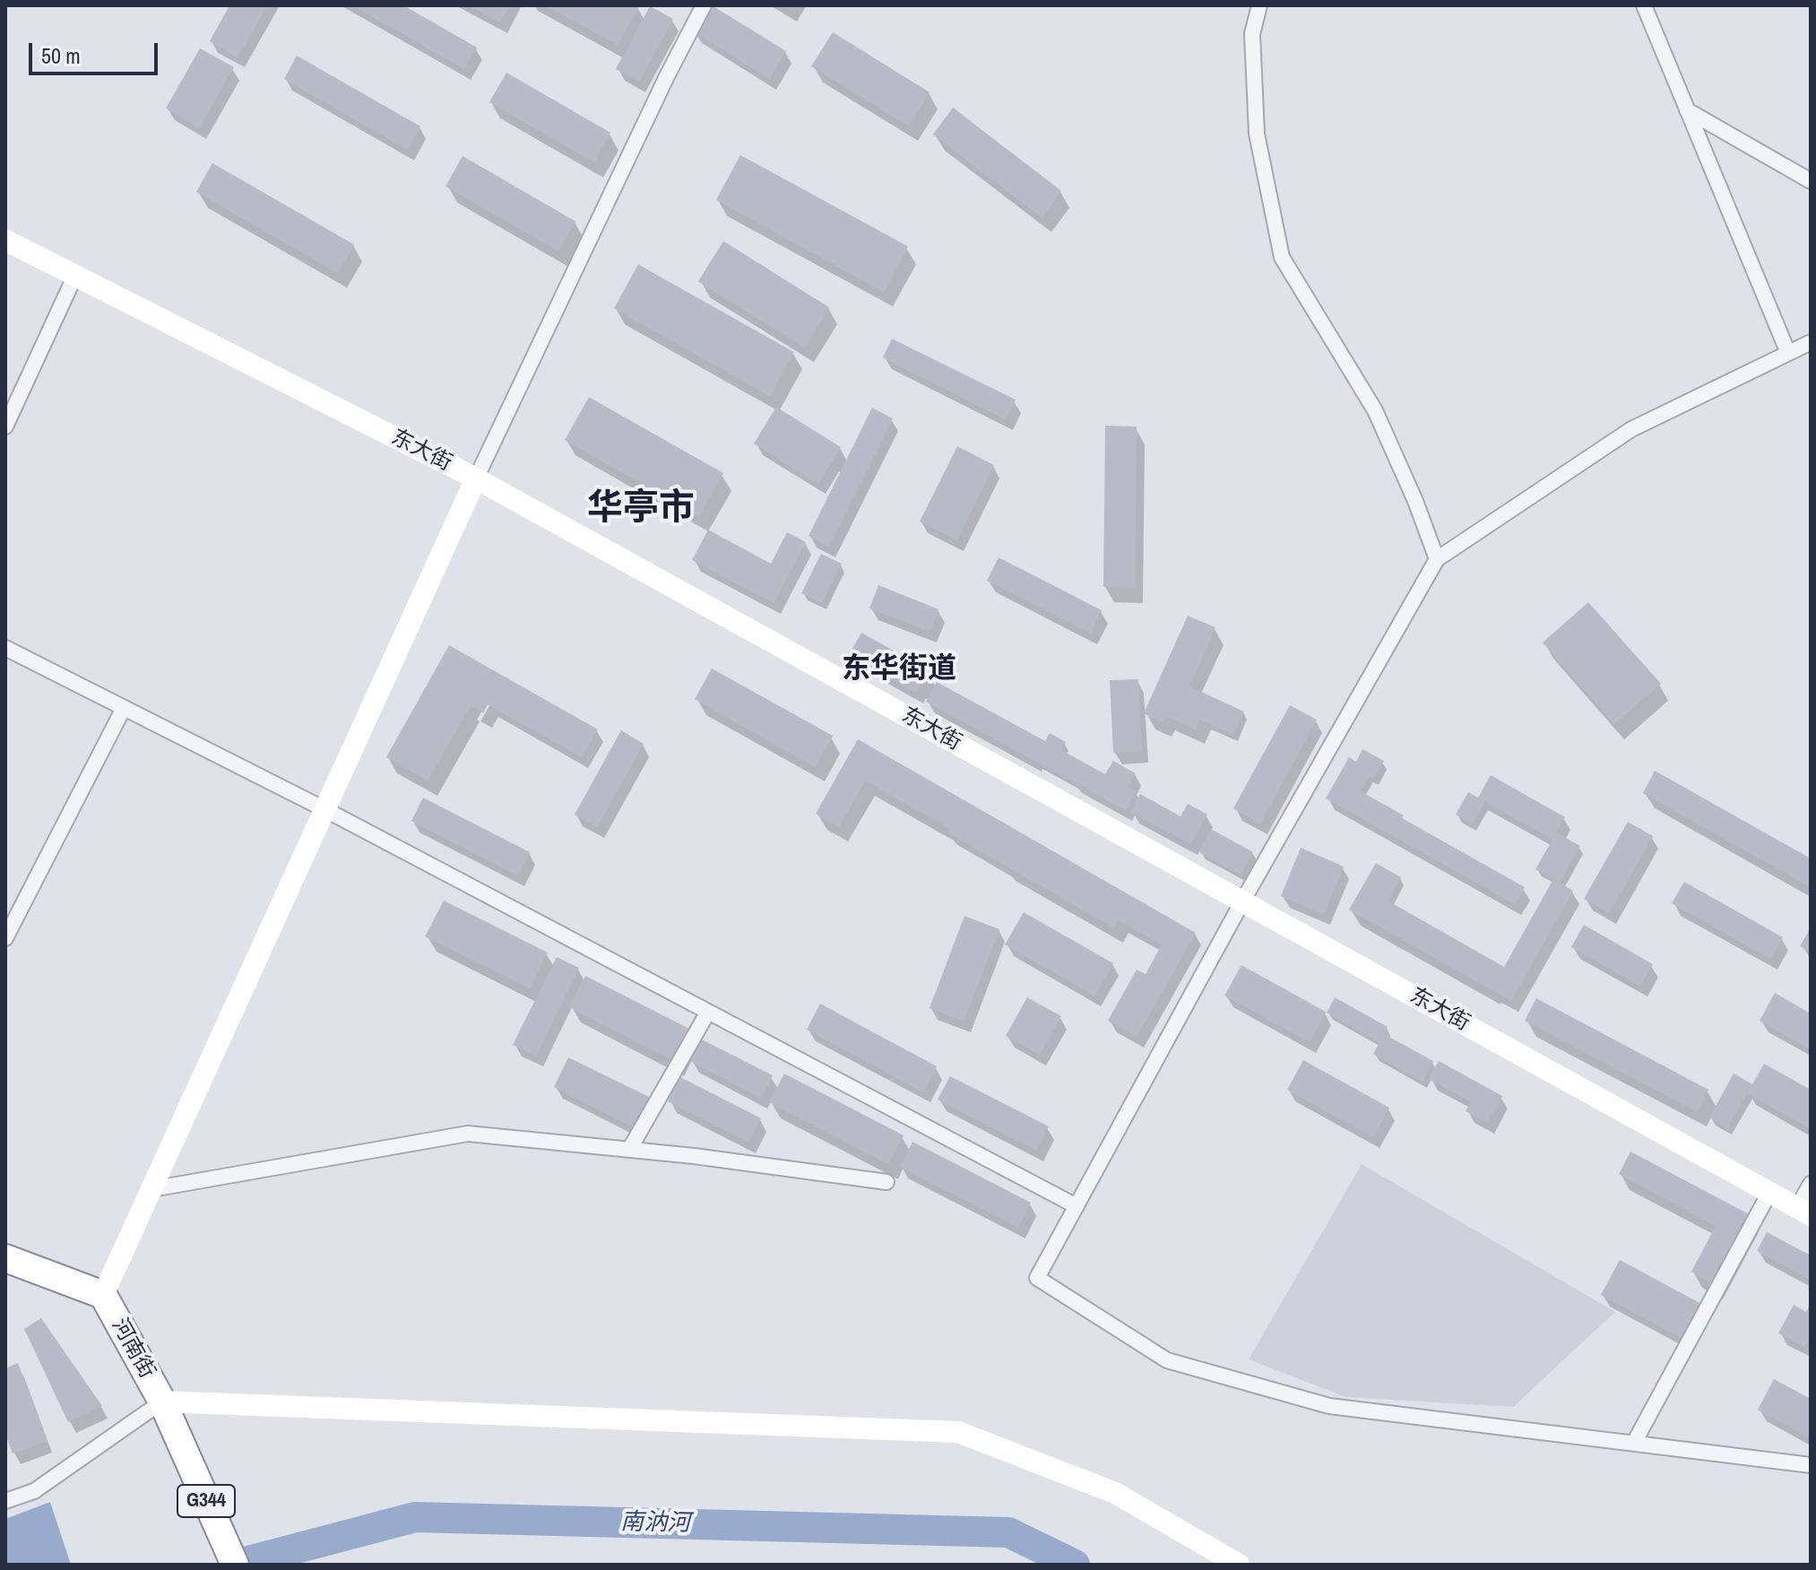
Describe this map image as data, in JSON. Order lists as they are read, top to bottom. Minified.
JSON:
{"streets":{"highway":["河南街","G344"],"street":["东大街"]},"crossings":[["河南街","G344"]],"districts":["华亭市","东华街道"],"water":["南汭河"],"scale_bar":"50 m"}
